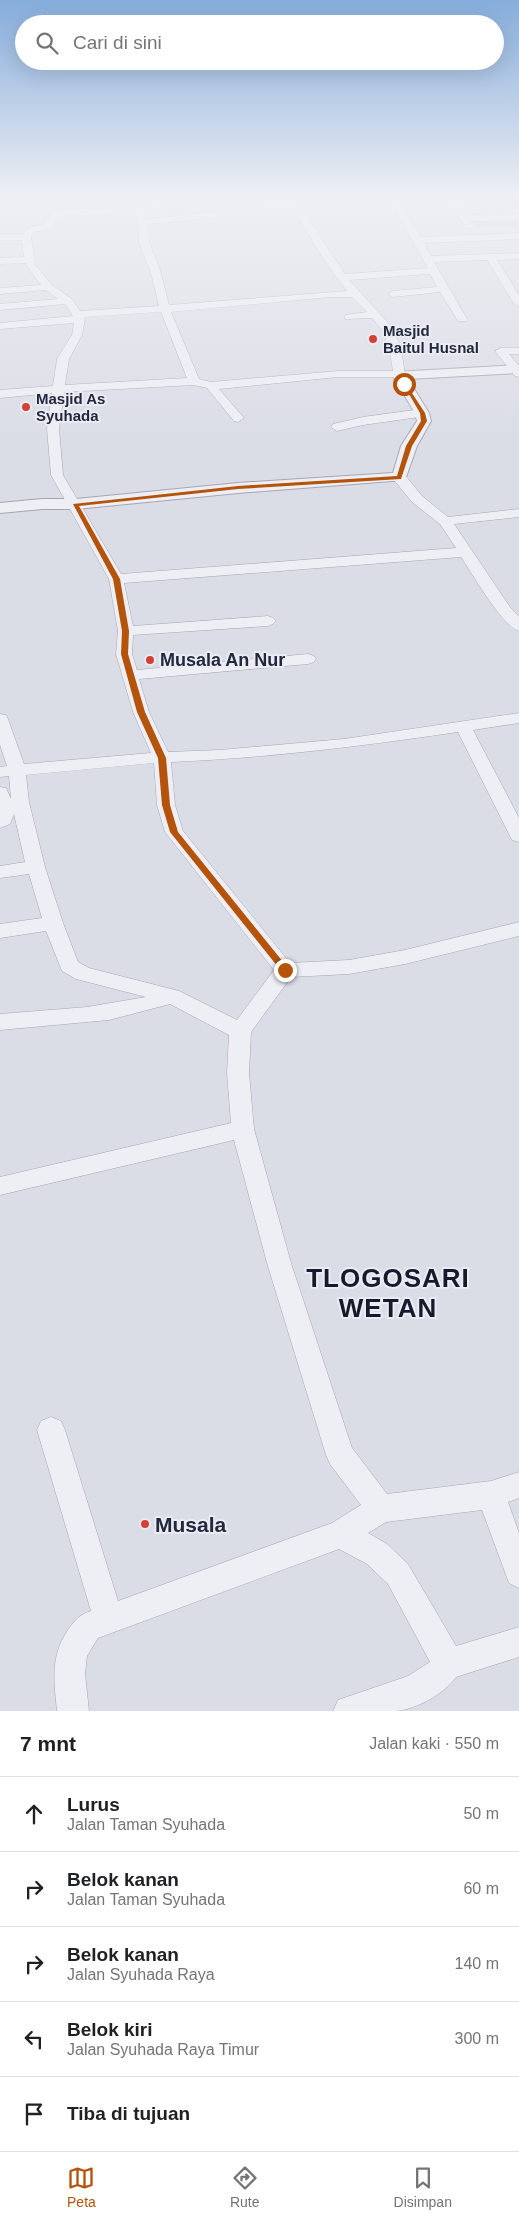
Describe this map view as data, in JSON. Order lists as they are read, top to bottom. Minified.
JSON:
{"districts":["TLOGOSARI WETAN"],"places":["Masjid Baitul Husnal","Masjid As Syuhada","Musala An Nur","Musala"],"page":{"search":"Cari di sini","heading":["7 mnt","Jalan kaki · 550 m"],"list":[["Lurus","Jalan Taman Syuhada","50 m"],["Belok kanan","Jalan Taman Syuhada","60 m"],["Belok kanan","Jalan Syuhada Raya","140 m"],["Belok kiri","Jalan Syuhada Raya Timur","300 m"],"Tiba di tujuan"],"nav":["Peta","Rute","Disimpan"]}}
